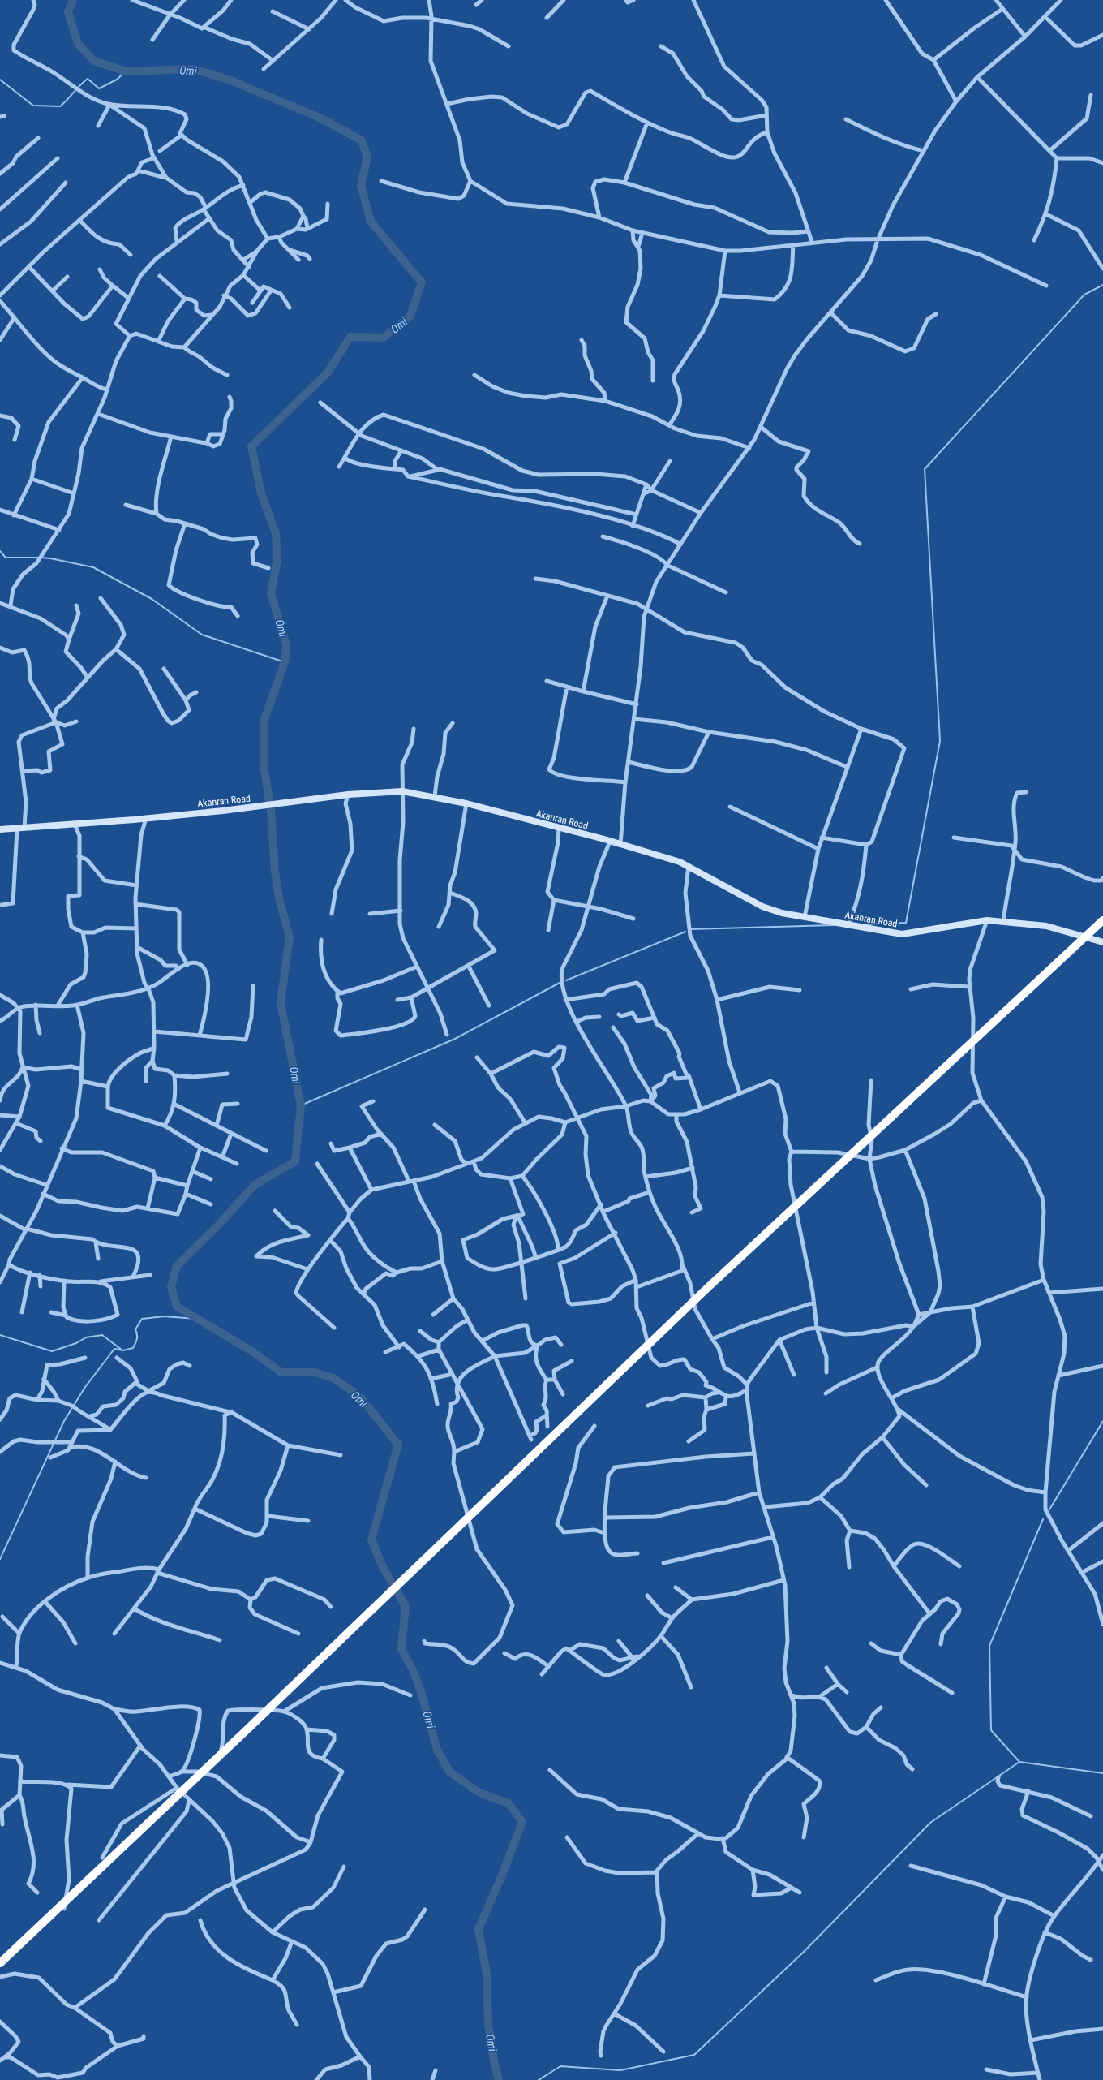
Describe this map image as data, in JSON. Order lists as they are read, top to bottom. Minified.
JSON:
{"streets":{"main road":["Akanran Road"]},"water":["Omi"]}
